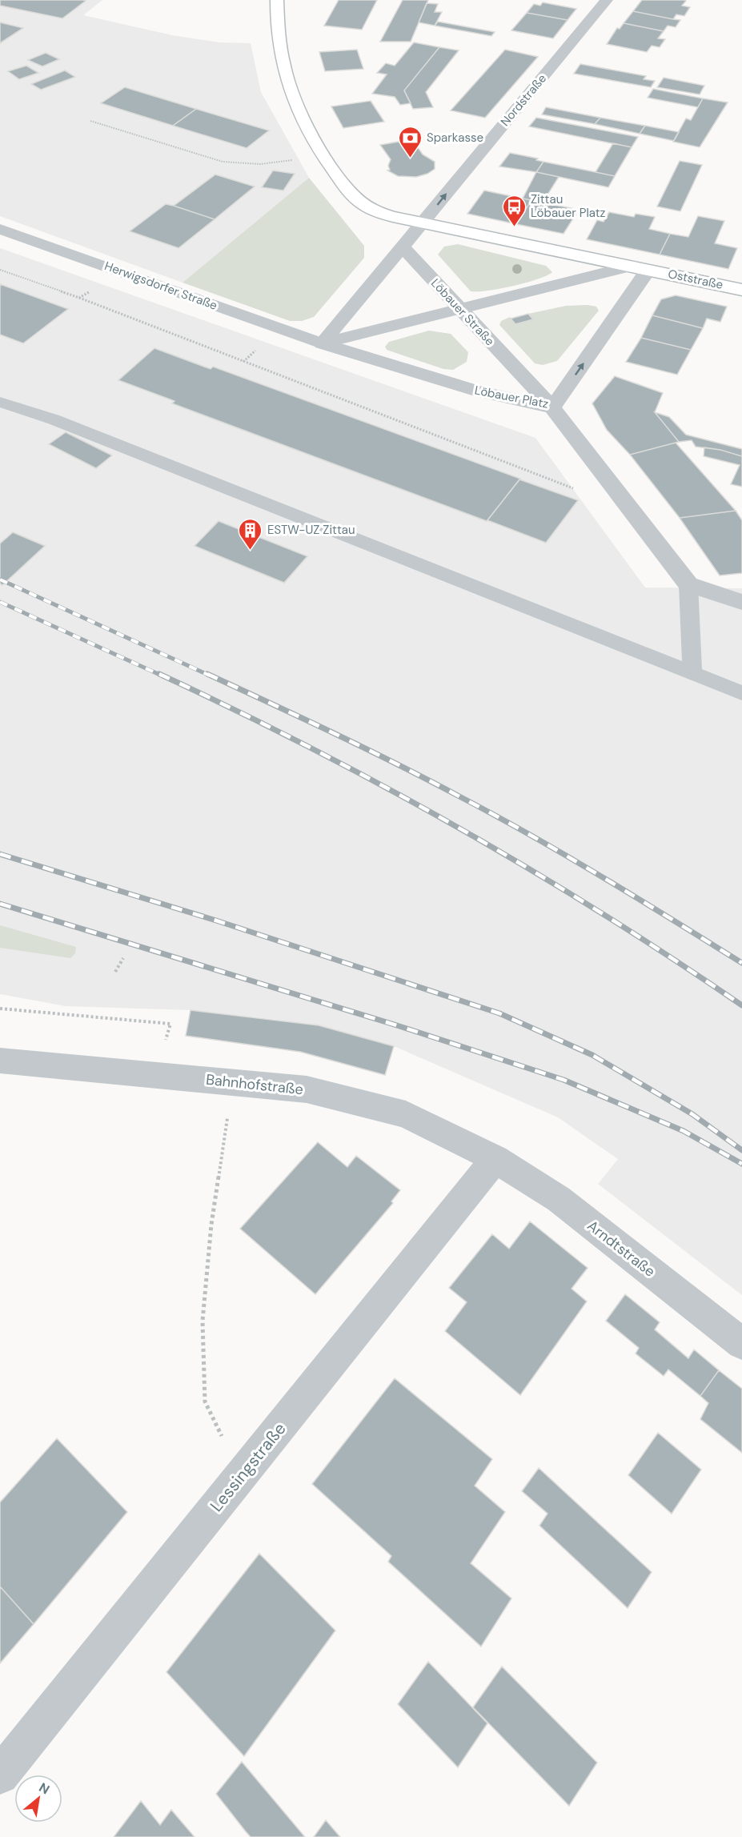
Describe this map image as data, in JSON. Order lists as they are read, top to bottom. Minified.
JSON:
{"streets":{"main road":["Oststraße"],"street":["Nordstraße","Herwigsdorfer Straße","Löbauer Straße","Löbauer Platz","Bahnhofstraße","Arndtstraße","Lessingstraße"]},"crossings":[["Oststraße","Löbauer Platz"],["Herwigsdorfer Straße","Löbauer Platz"],["Löbauer Straße","Löbauer Platz"],["Bahnhofstraße","Arndtstraße"],["Bahnhofstraße","Lessingstraße"],["Arndtstraße","Lessingstraße"]],"one_way":["Nordstraße"],"places":{"bank":["Sparkasse"],"bus stop":["Zittau Löbauer Platz"],"building":["ESTW-UZ Zittau"]},"north":"top right"}
